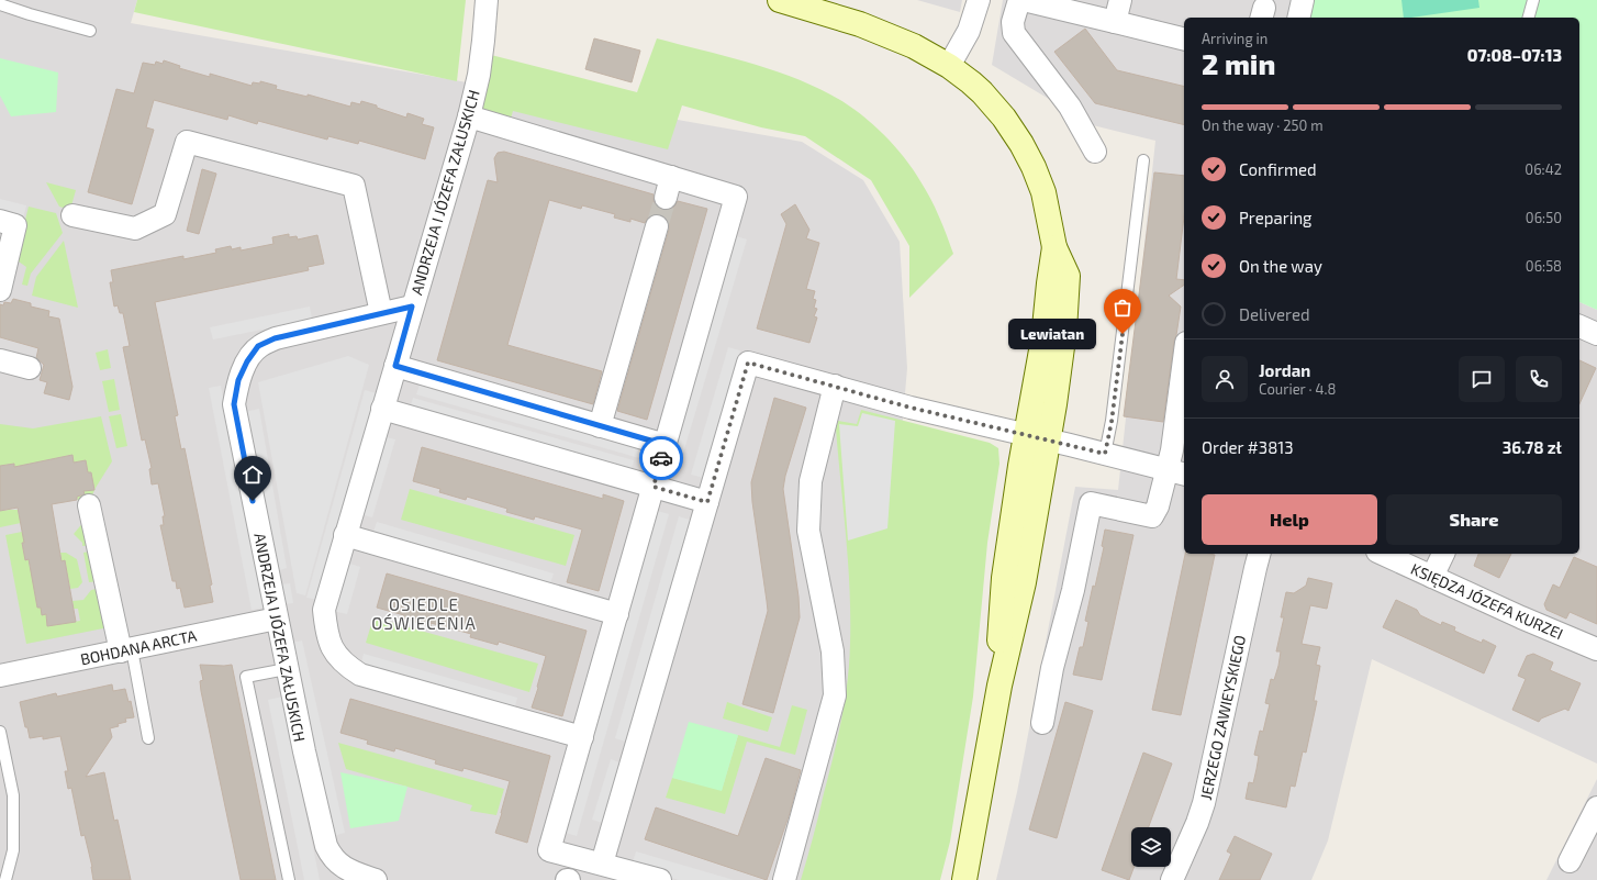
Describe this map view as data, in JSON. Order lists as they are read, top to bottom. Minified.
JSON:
{"streets":{"street":["ANDRZEJA I JÓZEFA ZAŁUSKICH","KSIĘDZA JÓZEFA KURZEI","BOHDANA ARCTA","JERZEGO ZAWIEYSKIEGO"]},"crossings":[["ANDRZEJA I JÓZEFA ZAŁUSKICH","BOHDANA ARCTA"]],"districts":["OSIEDLE OŚWIECENIA"],"places":["Lewiatan"],"page":{"heading":["2 min","Arriving in","07:08–07:13"],"panel":["Jordan","Courier · 4.8","Order #3813","36.78 zł"],"bar":"On the way · 250 m","list":[["Confirmed","06:42"],["Preparing","06:50"],["On the way","06:58"],"Delivered"],"bubble":"Lewiatan","buttons":["Help","Share"]}}
